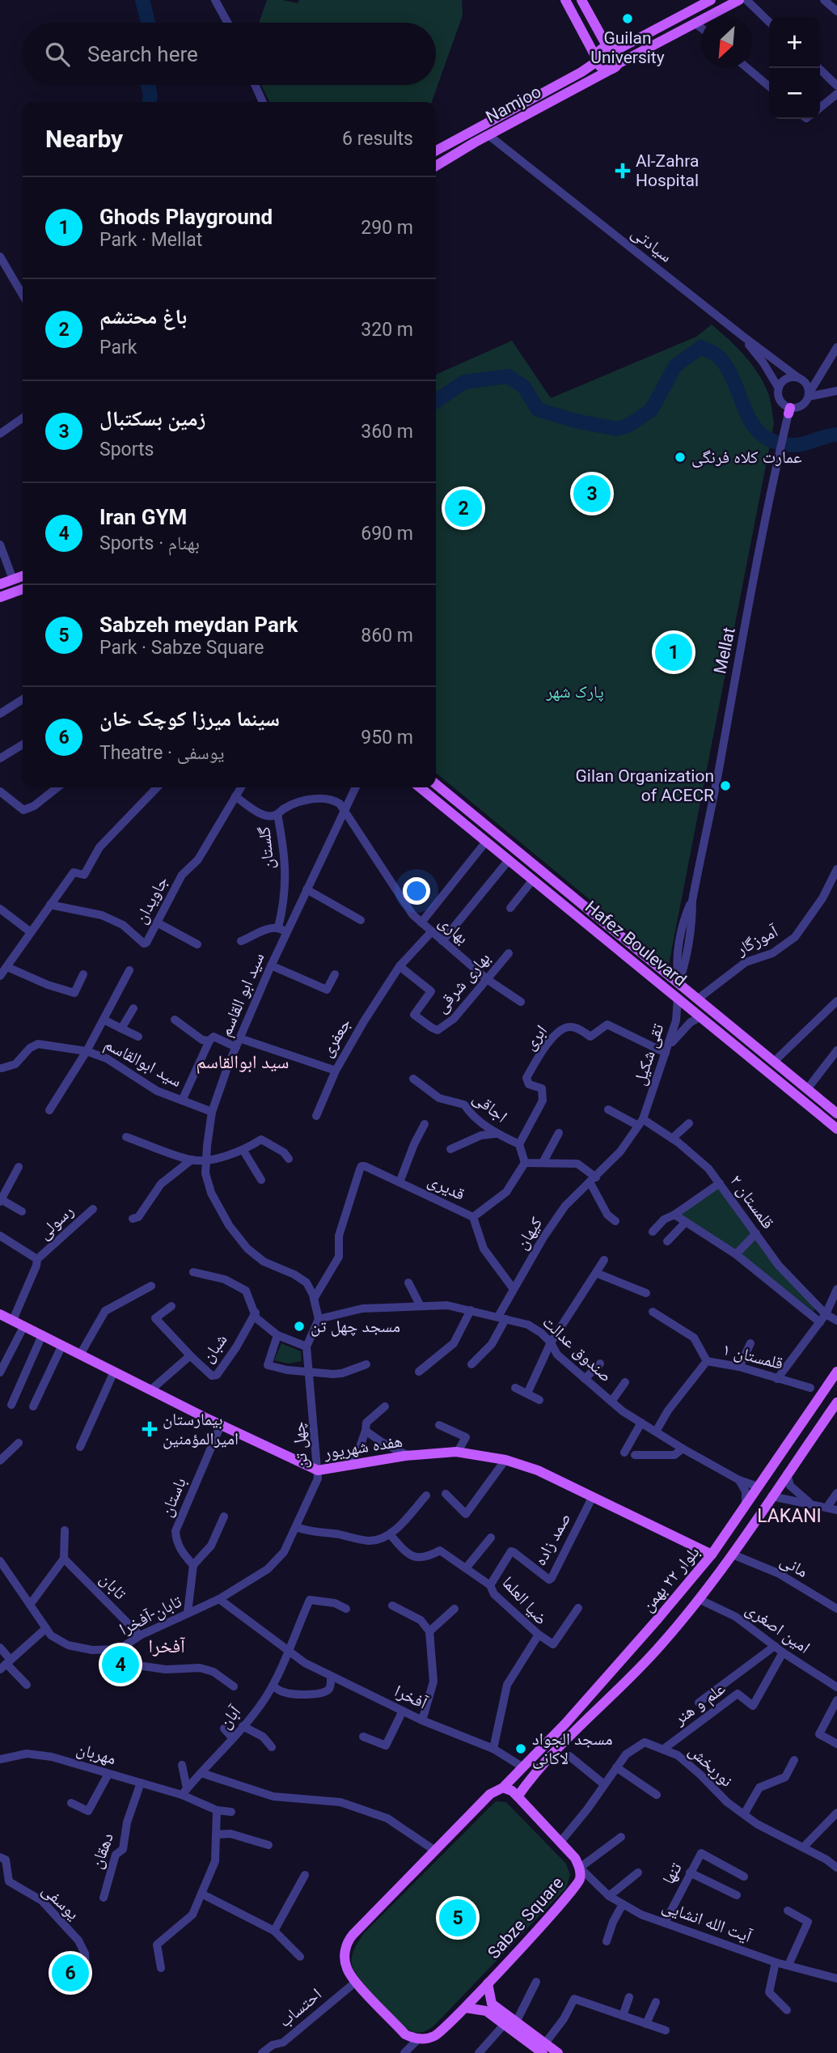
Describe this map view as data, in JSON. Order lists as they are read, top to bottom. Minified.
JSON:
{"streets":{"main road":["Namjoo","Hafez Boulevard","هفده شهریور","بلوار ۲۲ بهمن","Sabze Square"],"street":["سیادتی","Mellat","گلستان","جاویدان","بهاری","آموزگار","بهاری شرقی","سید ابو القاسم","جعفری","ابری","تقی شکیل","سید ابوالقاسم","اجاقی","قدیری","قلمستان ۲","رسولی","کیهان","شبان","صندوق عدالت","قلمستان ۱","چهل تن","باستان","صمد زاده","مانی","تابان","ضیا العلما","تابان-آفخرا","امین اصغری","آفخرا","علم و هنر","آبان","مهربان","نوربخش","دهقان","تنها","یوسفی","آیت الله انشایی","احتساب"]},"crossings":[["Namjoo","سیادتی"],["سیادتی","Mellat"],["Mellat","Hafez Boulevard"],["گلستان","جاویدان"],["بهاری","بهاری شرقی"],["بهاری","سید ابو القاسم"],["بهاری","جعفری"],["آموزگار","Hafez Boulevard"],["Hafez Boulevard","تقی شکیل"],["بهاری شرقی","جعفری"],["سید ابو القاسم","جعفری"],["سید ابو القاسم","سید ابوالقاسم"],["سید ابو القاسم","قدیری"],["سید ابو القاسم","صندوق عدالت"],["سید ابو القاسم","چهل تن"],["ابری","تقی شکیل"],["ابری","اجاقی"],["تقی شکیل","قلمستان ۲"],["تقی شکیل","کیهان"],["قدیری","کیهان"],["رسولی","هفده شهریور"],["کیهان","صندوق عدالت"],["شبان","هفده شهریور"],["صندوق عدالت","قلمستان ۱"],["صندوق عدالت","چهل تن"],["صندوق عدالت","بلوار ۲۲ بهمن"],["چهل تن","هفده شهریور"],["چهل تن","تابان-آفخرا"],["چهل تن","آفخرا"],["هفده شهریور","باستان"],["هفده شهریور","صمد زاده"],["هفده شهریور","بلوار ۲۲ بهمن"],["صمد زاده","ضیا العلما"],["مانی","بلوار ۲۲ بهمن"],["بلوار ۲۲ بهمن","امین اصغری"],["بلوار ۲۲ بهمن","آفخرا"],["بلوار ۲۲ بهمن","Sabze Square"],["تابان","تابان-آفخرا"],["ضیا العلما","آفخرا"],["تابان-آفخرا","آفخرا"],["امین اصغری","علم و هنر"],["آفخرا","آبان"],["علم و هنر","نوربخش"],["آبان","مهربان"],["مهربان","دهقان"],["نوربخش","Sabze Square"],["تنها","آیت الله انشایی"],["Sabze Square","آیت الله انشایی"]],"districts":["سید ابوالقاسم","LAKANI","آفخرا"],"parks":["پارک شهر"],"places":{"other":["Guilan University","عمارت کلاه فرنگی","Gilan Organization of ACECR","مسجد چهل تن","مسجد الجواد لاکانی"],"health":["Al-Zahra Hospital","بیمارستان امیرالمؤمنین"]},"north":"bottom left","page":{"map_buttons":["+","−"],"search":"Search here","heading":["Nearby","6 results"],"list":[{"mark":"1","name":"Ghods Playground","note":"Park · Mellat","value":"290 m"},{"mark":"2","name":"باغ محتشم","note":"Park","value":"320 m"},{"mark":"3","name":"زمین بسکتبال","note":"Sports","value":"360 m"},{"mark":"4","name":"Iran GYM","note":"Sports · بهنام","value":"690 m"},{"mark":"5","name":"Sabzeh meydan Park","note":"Park · Sabze Square","value":"860 m"},{"mark":"6","name":"سینما میرزا کوچک خان","note":"Theatre · یوسفی","value":"950 m"}],"pins":["3","2","1","4","5","6"]}}
